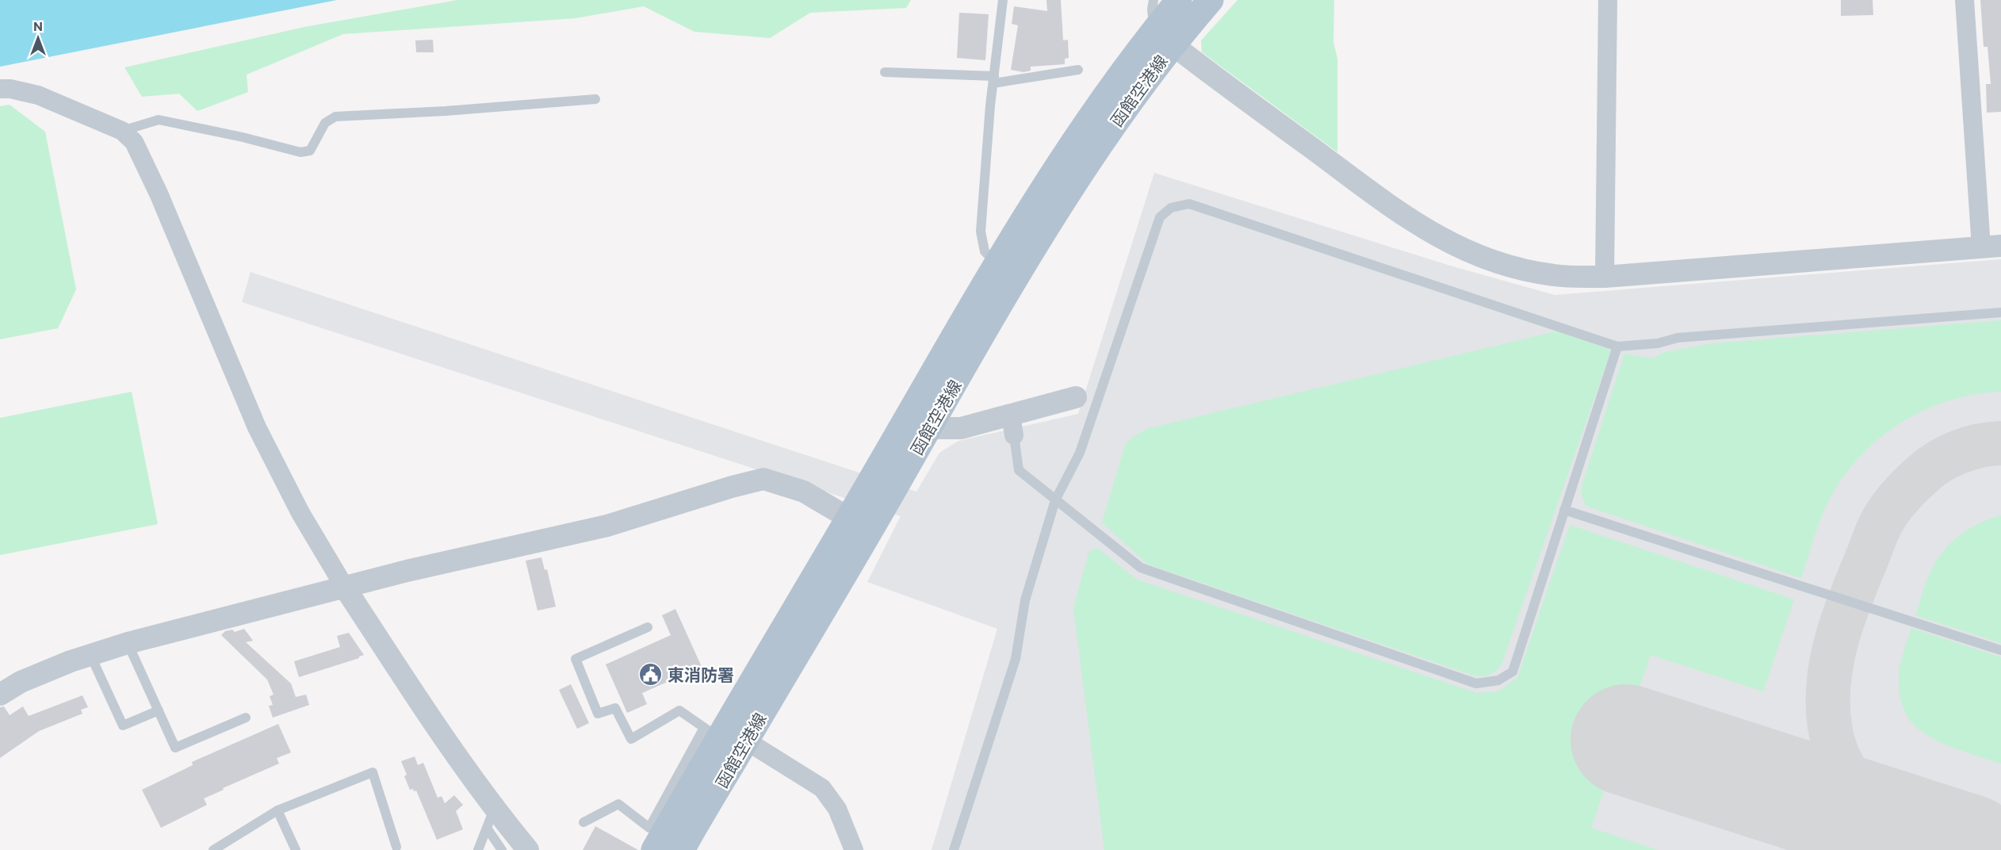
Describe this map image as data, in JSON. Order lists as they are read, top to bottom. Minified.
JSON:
{"streets":{"main road":["函館空港線"]},"places":{"public building":["東消防署"]},"north":"top"}
